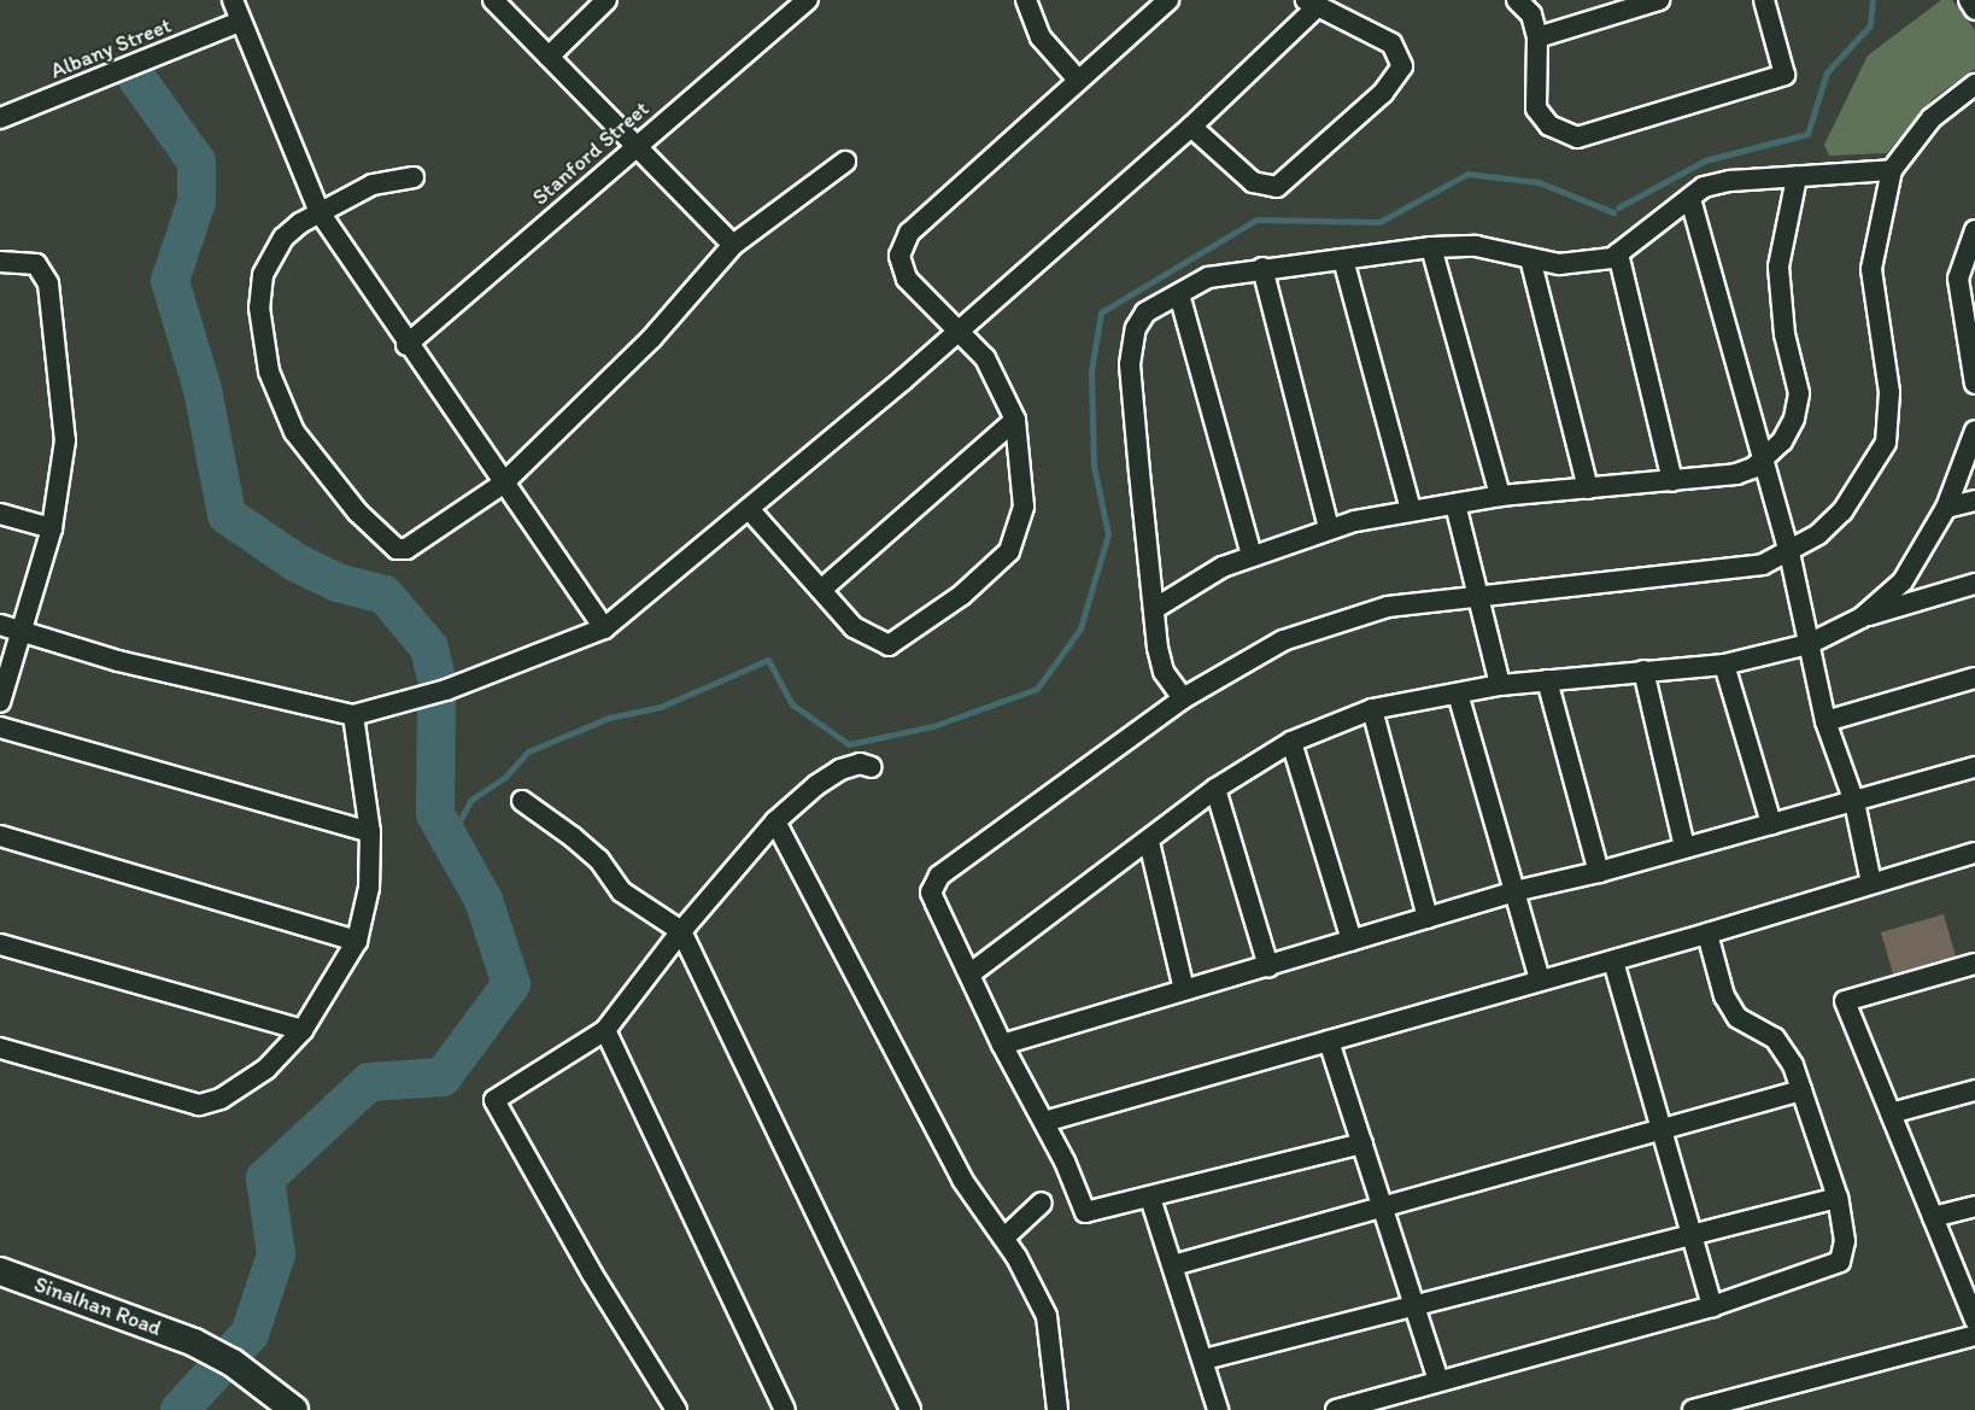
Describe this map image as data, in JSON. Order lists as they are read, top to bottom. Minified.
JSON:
{"streets":{"street":["Albany Street","Stanford Street","Sinalhan Road"]}}
